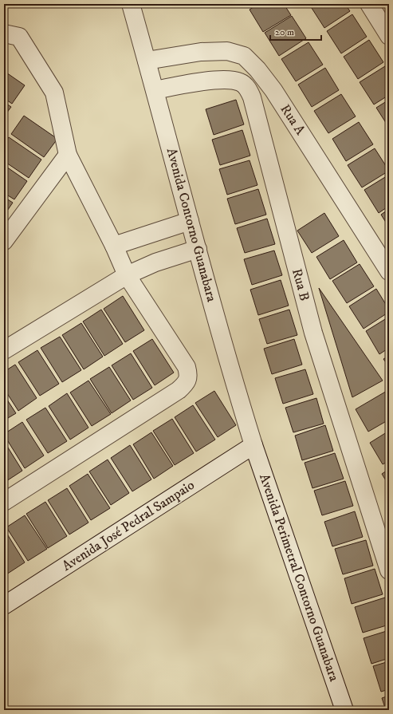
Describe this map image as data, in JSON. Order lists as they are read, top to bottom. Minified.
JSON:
{"streets":{"street":["Rua A","Avenida Contorno Guanabara","Rua B","Avenida José Pedral Sampaio","Avenida Perimetral Contorno Guanabara"]},"crossings":[["Rua A","Avenida Contorno Guanabara"],["Avenida Contorno Guanabara","Avenida José Pedral Sampaio"],["Avenida Contorno Guanabara","Avenida Perimetral Contorno Guanabara"],["Avenida José Pedral Sampaio","Avenida Perimetral Contorno Guanabara"]],"scale_bar":"20 m"}
